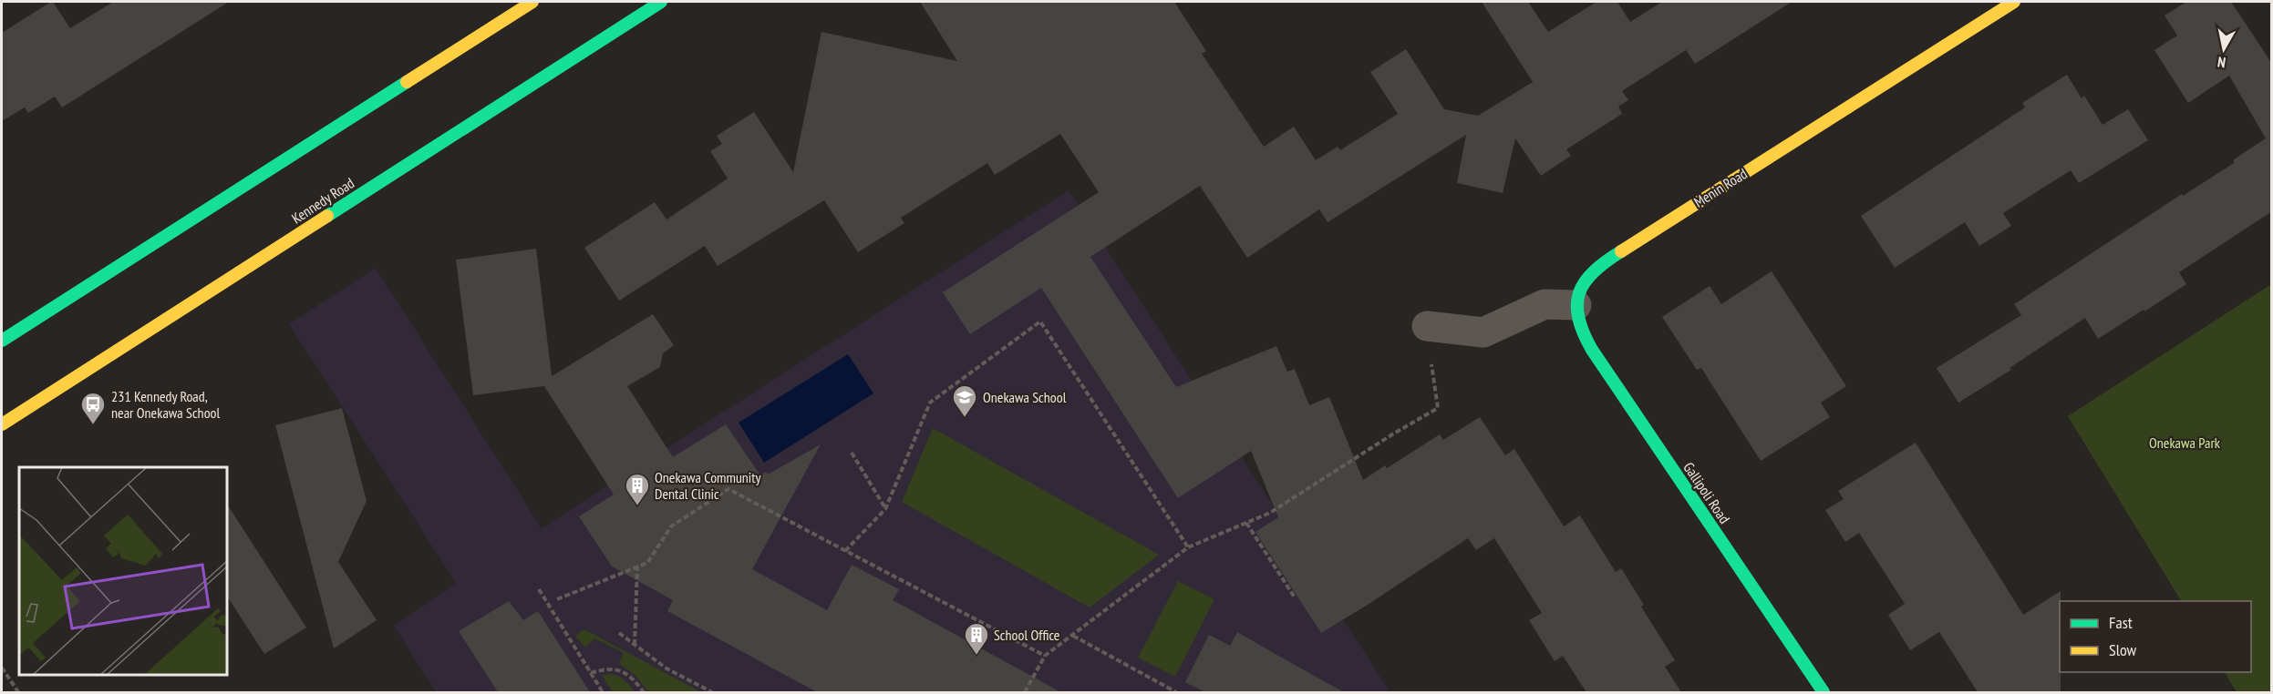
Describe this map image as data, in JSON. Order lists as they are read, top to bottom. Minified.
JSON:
{"streets":{"main road":["Menin Road","Kennedy Road","Gallipoli Road"]},"crossings":[["Menin Road","Gallipoli Road"]],"parks":["Onekawa Park"],"places":{"school or university":["Onekawa School"],"bus stop":["231 Kennedy Road, near Onekawa School"],"building":["Onekawa Community Dental Clinic","School Office"]},"legend":["Fast","Slow"],"north":"bottom"}
